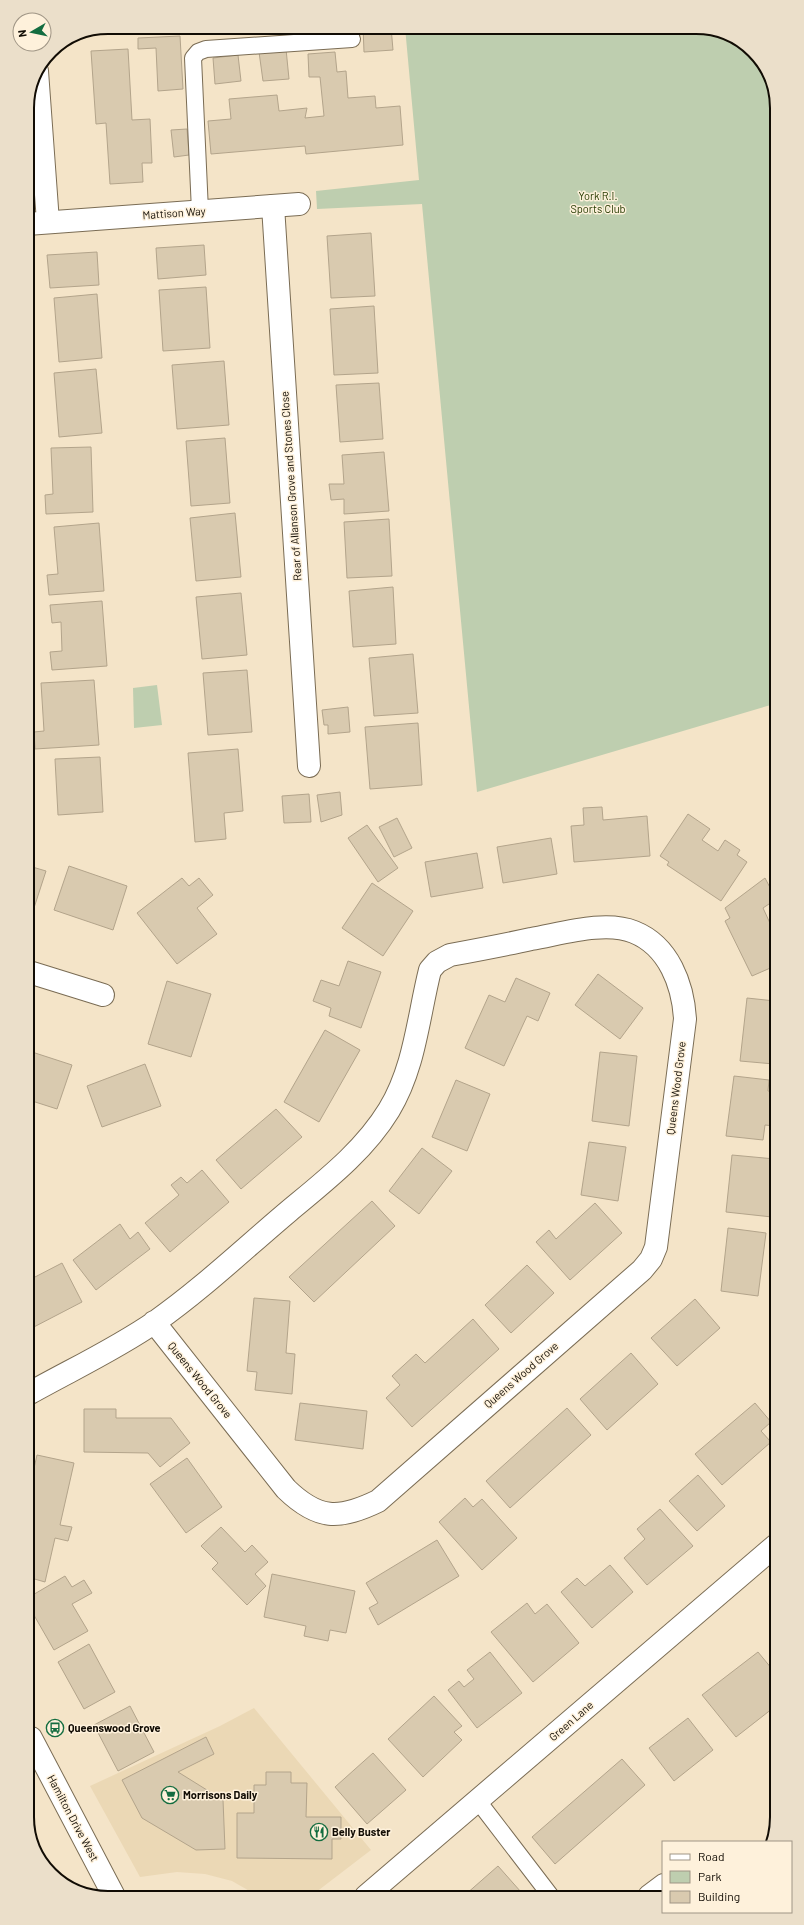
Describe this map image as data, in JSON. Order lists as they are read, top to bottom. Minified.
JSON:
{"streets":{"street":["Mattison Way","Rear of Allanson Grove and Stones Close","Queens Wood Grove","Green Lane","Hamilton Drive West"]},"crossings":[["Mattison Way","Rear of Allanson Grove and Stones Close"]],"parks":["York R.I. Sports Club"],"places":{"bus stop":["Queenswood Grove"],"supermarket":["Morrisons Daily"],"restaurant":["Belly Buster"]},"legend":["Road","Park","Building"],"north":"left"}
